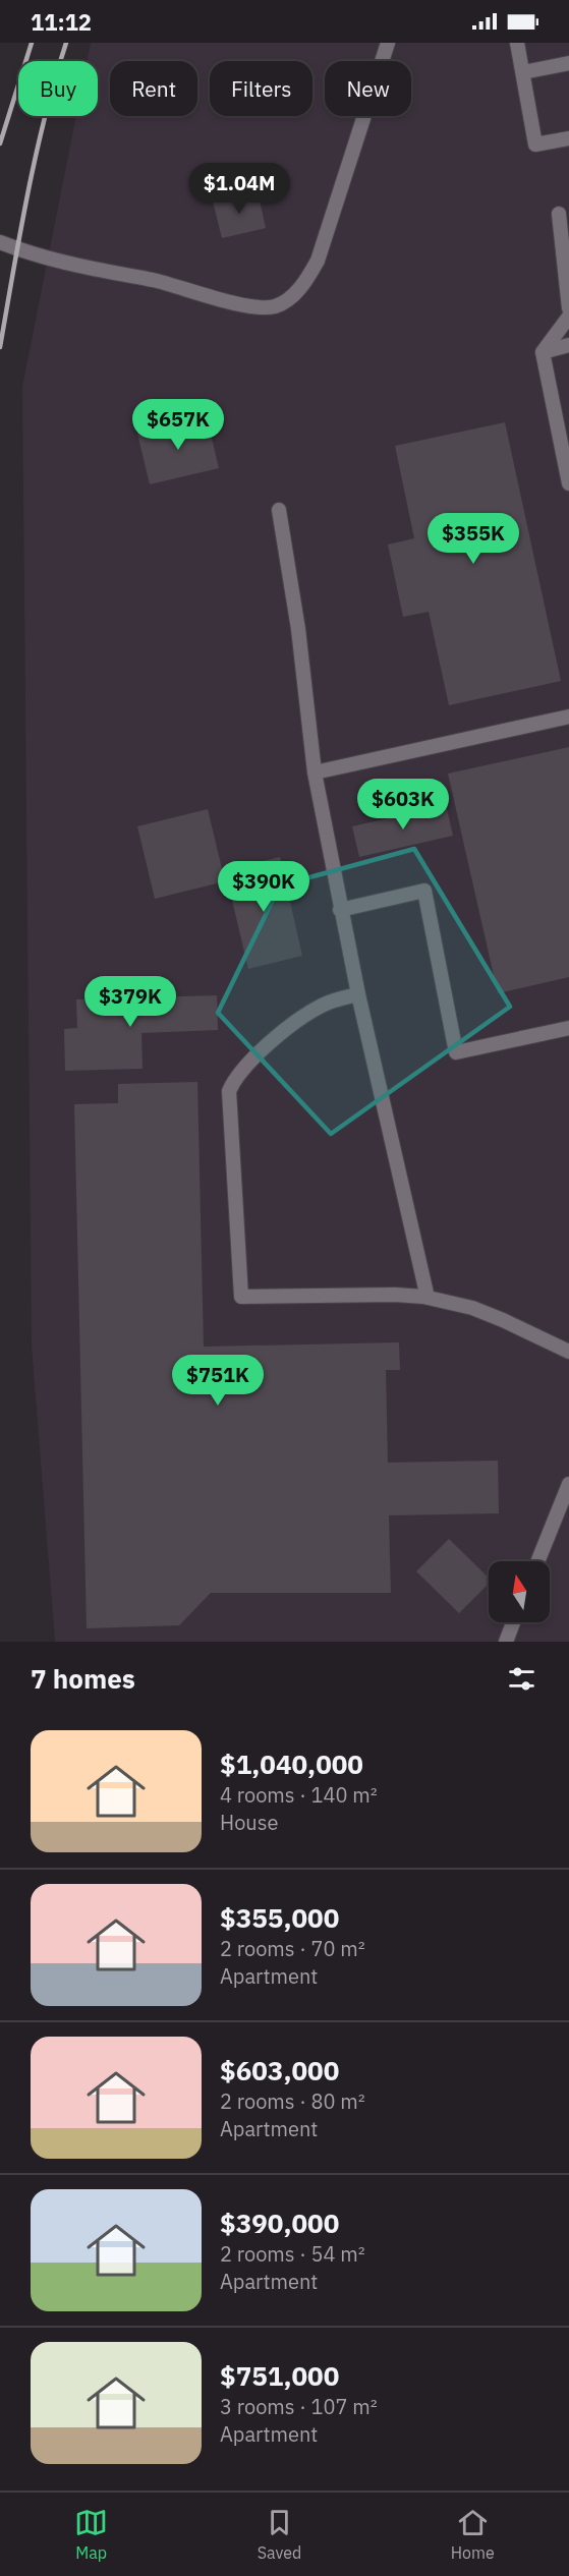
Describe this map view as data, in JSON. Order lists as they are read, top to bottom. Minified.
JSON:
{"north":"top","page":{"status":"11:12","chip":["Buy","Rent","Filters","New"],"price":["$1.04M","$657K","$355K","$603K","$390K","$379K","$751K"],"heading":"7 homes","list":[{"name":"$1,040,000","note":"4 rooms · 140 m² · House"},{"name":"$355,000","note":"2 rooms · 70 m² · Apartment"},{"name":"$603,000","note":"2 rooms · 80 m² · Apartment"},{"name":"$390,000","note":"2 rooms · 54 m² · Apartment"},{"name":"$751,000","note":"3 rooms · 107 m² · Apartment"}],"tabs":["Map","Saved","Home"]}}
